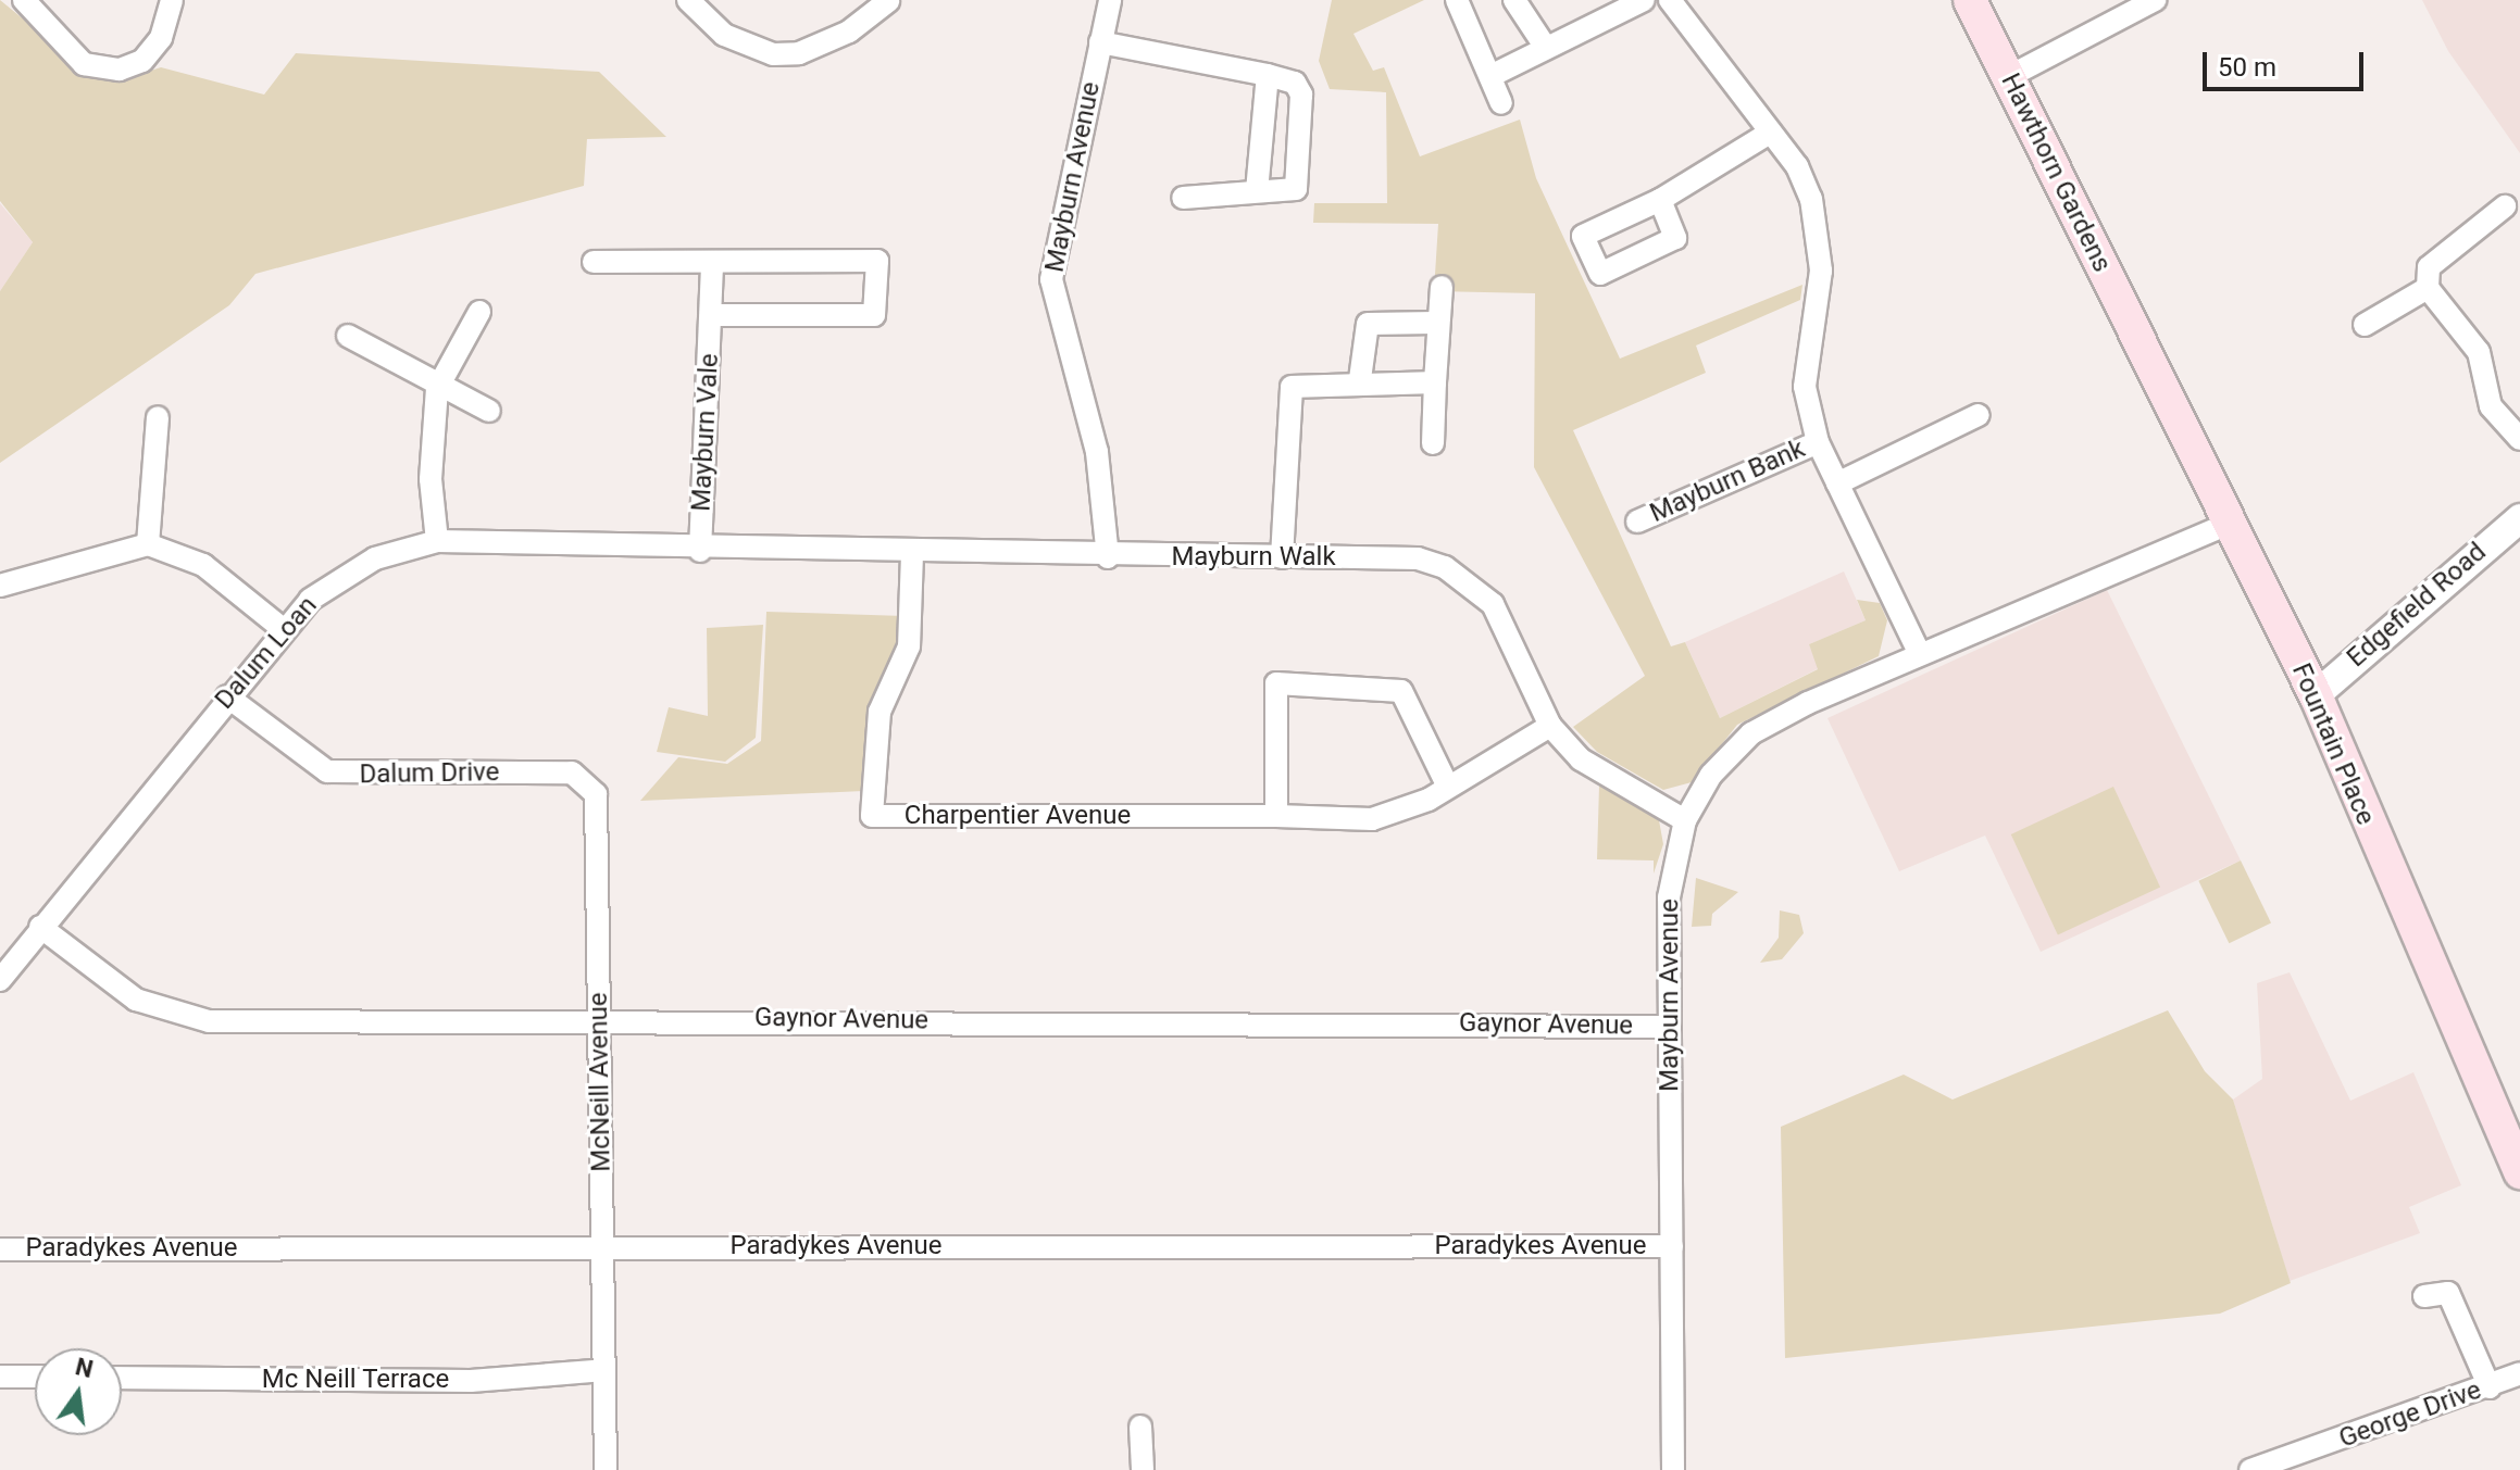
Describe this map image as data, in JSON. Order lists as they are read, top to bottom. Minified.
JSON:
{"streets":{"main road":["Hawthorn Gardens","Fountain Place"],"street":["Mayburn Avenue","Mayburn Vale","Mayburn Bank","Mayburn Walk","Edgefield Road","Dalum Loan","Dalum Drive","Charpentier Avenue","Gaynor Avenue","McNeill Avenue","Paradykes Avenue","Mc Neill Terrace","George Drive"]},"crossings":[["Hawthorn Gardens","Fountain Place"],["Mayburn Avenue","Mayburn Walk"],["Mayburn Avenue","Fountain Place"],["Mayburn Avenue","Gaynor Avenue"],["Mayburn Avenue","Paradykes Avenue"],["Mayburn Vale","Mayburn Walk"],["Mayburn Vale","Dalum Loan"],["Mayburn Walk","Dalum Loan"],["Mayburn Walk","Charpentier Avenue"],["Edgefield Road","Fountain Place"],["Dalum Loan","Dalum Drive"],["Dalum Loan","Gaynor Avenue"],["Dalum Drive","McNeill Avenue"],["Gaynor Avenue","McNeill Avenue"],["McNeill Avenue","Paradykes Avenue"],["McNeill Avenue","Mc Neill Terrace"]],"scale_bar":"50 m","north":"top"}
